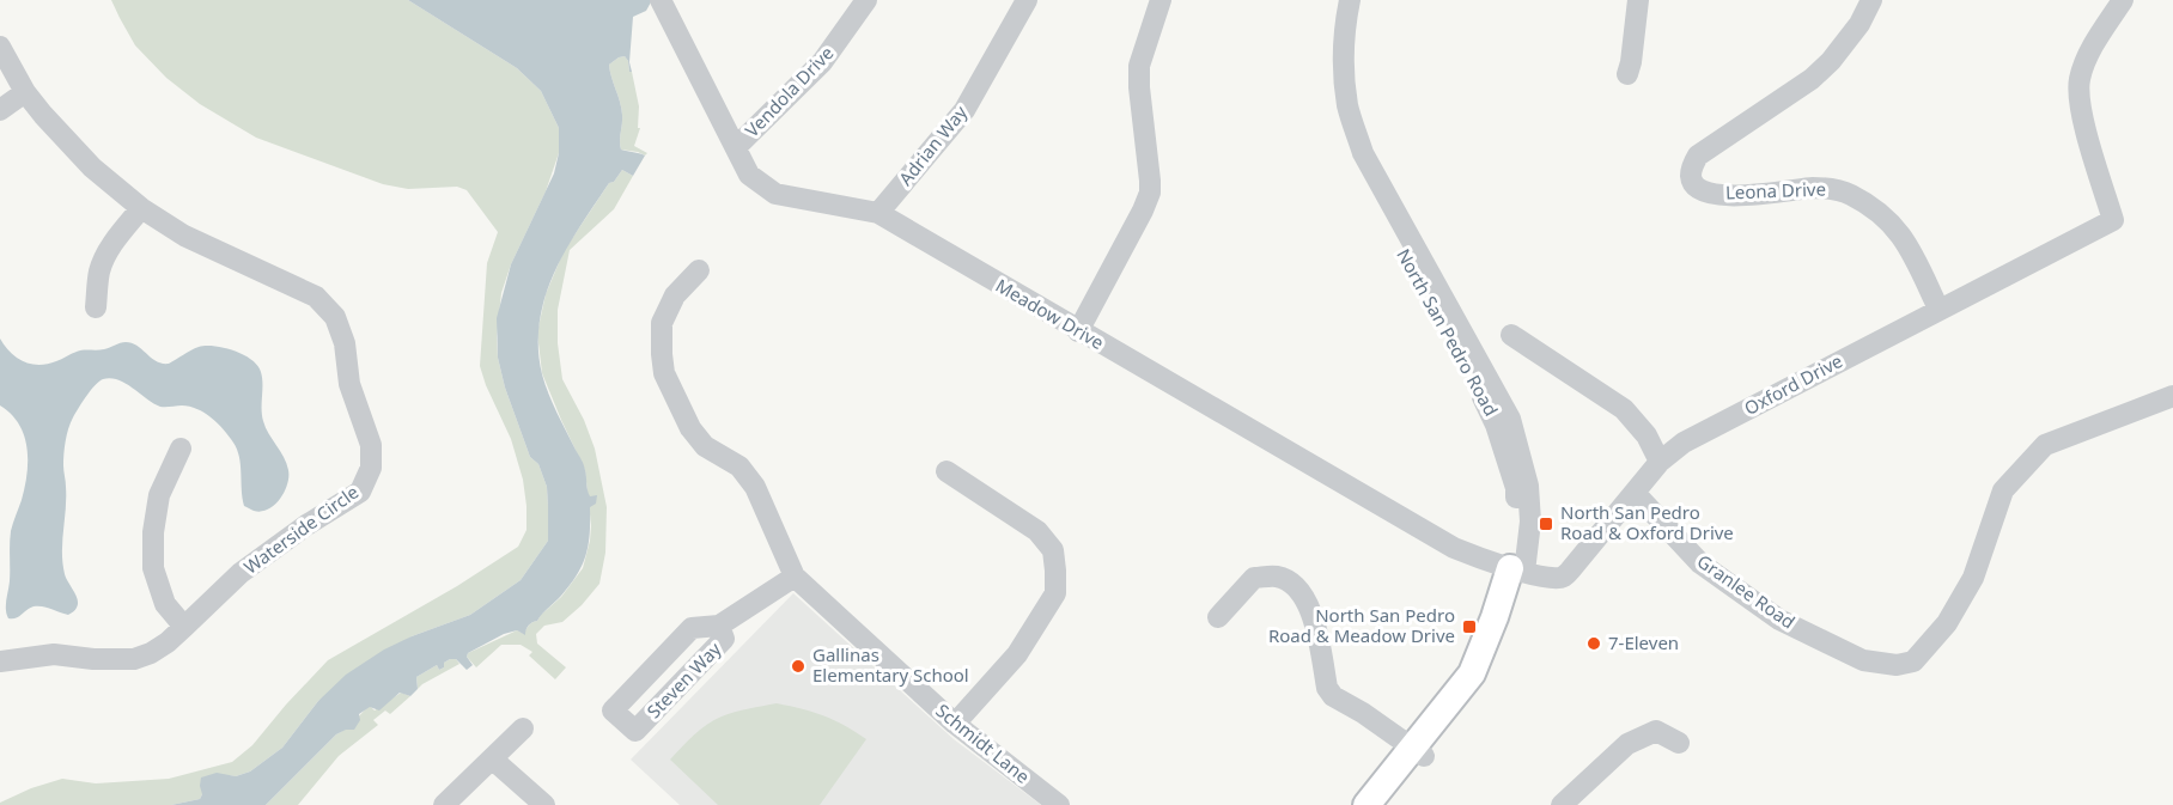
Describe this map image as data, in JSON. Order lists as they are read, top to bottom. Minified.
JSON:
{"streets":{"main road":["North San Pedro Road"],"street":["Vendola Drive","Adrian Way","Leona Drive","Meadow Drive","Oxford Drive","Waterside Circle","Granlee Road","Steven Way","Schmidt Lane"]},"crossings":[["Vendola Drive","Meadow Drive"],["Adrian Way","Meadow Drive"],["Leona Drive","Oxford Drive"],["Meadow Drive","North San Pedro Road"],["Meadow Drive","Oxford Drive"],["North San Pedro Road","Oxford Drive"],["Oxford Drive","Granlee Road"],["Steven Way","Schmidt Lane"]],"places":{"transit":["North San Pedro Road & Oxford Drive","North San Pedro Road & Meadow Drive"],"other":["7-Eleven","Gallinas Elementary School"]}}
